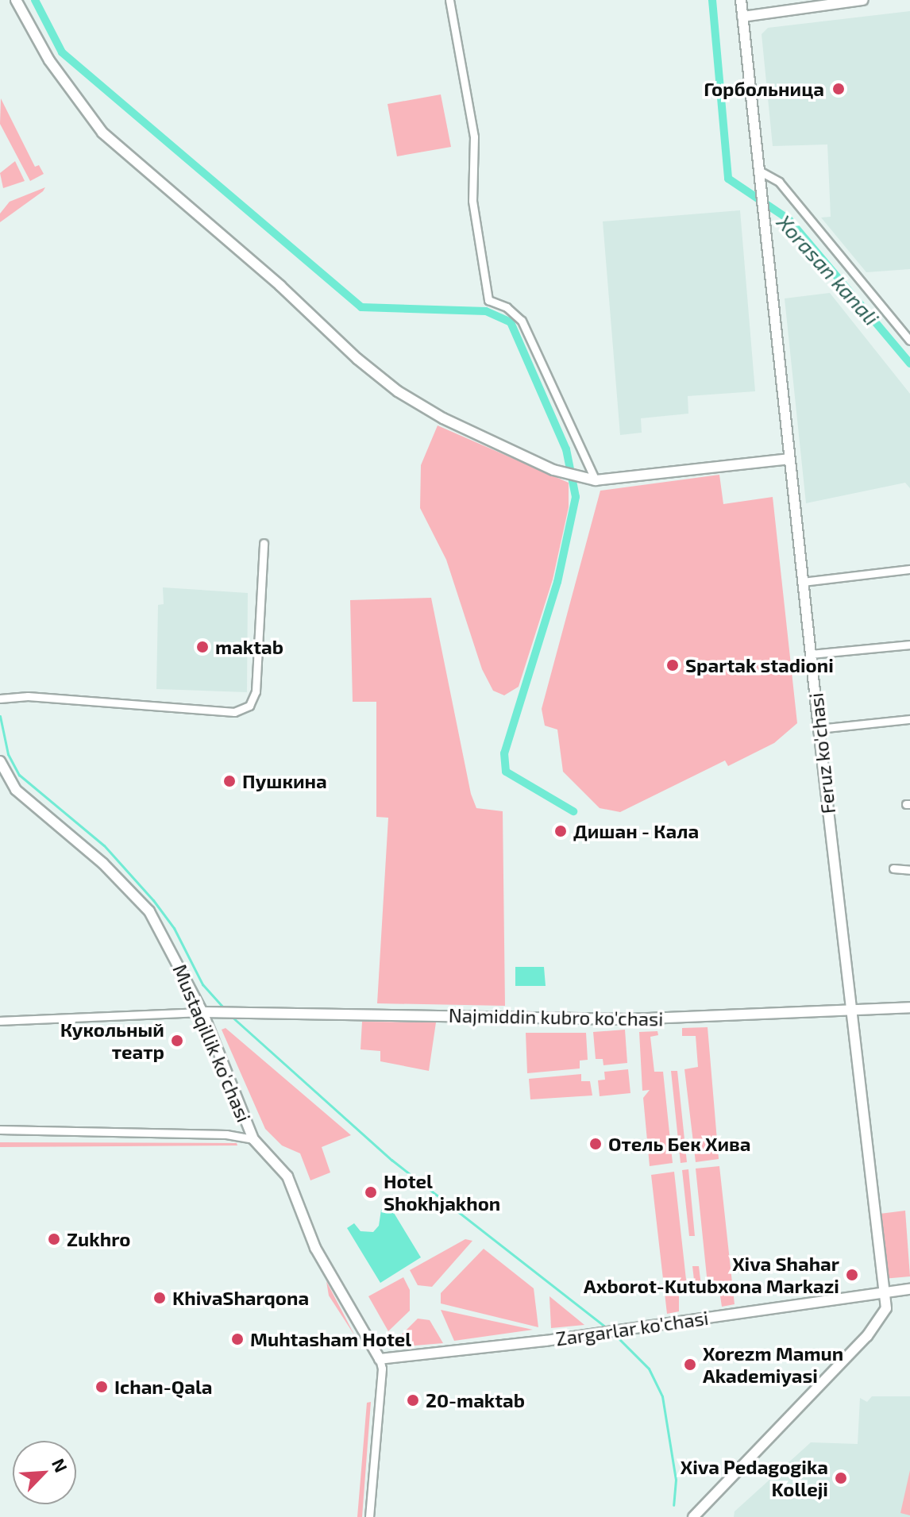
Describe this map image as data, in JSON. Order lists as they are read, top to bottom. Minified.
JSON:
{"streets":{"main road":["Feruz ko'chasi","Najmiddin kubro ko'chasi","Mustaqillik ko'chasi","Zargarlar ko'chasi"]},"crossings":[["Feruz ko'chasi","Najmiddin kubro ko'chasi"],["Feruz ko'chasi","Zargarlar ko'chasi"],["Najmiddin kubro ko'chasi","Mustaqillik ko'chasi"],["Mustaqillik ko'chasi","Zargarlar ko'chasi"]],"water":["Xorasan kanali"],"places":["Горбольница","maktab","Spartak stadioni","Пушкина","Дишан - Кала","Кукольный театр","Отель Бек Хива","Hotel Shokhjakhon","Zukhro","Xiva Shahar Axborot-Kutubxona Markazi","KhivaSharqona","Muhtasham Hotel","Xorezm Mamun Akademiyasi","Ichan-Qala","20-maktab","Xiva Pedagogika Kolleji"],"north":"top right"}
